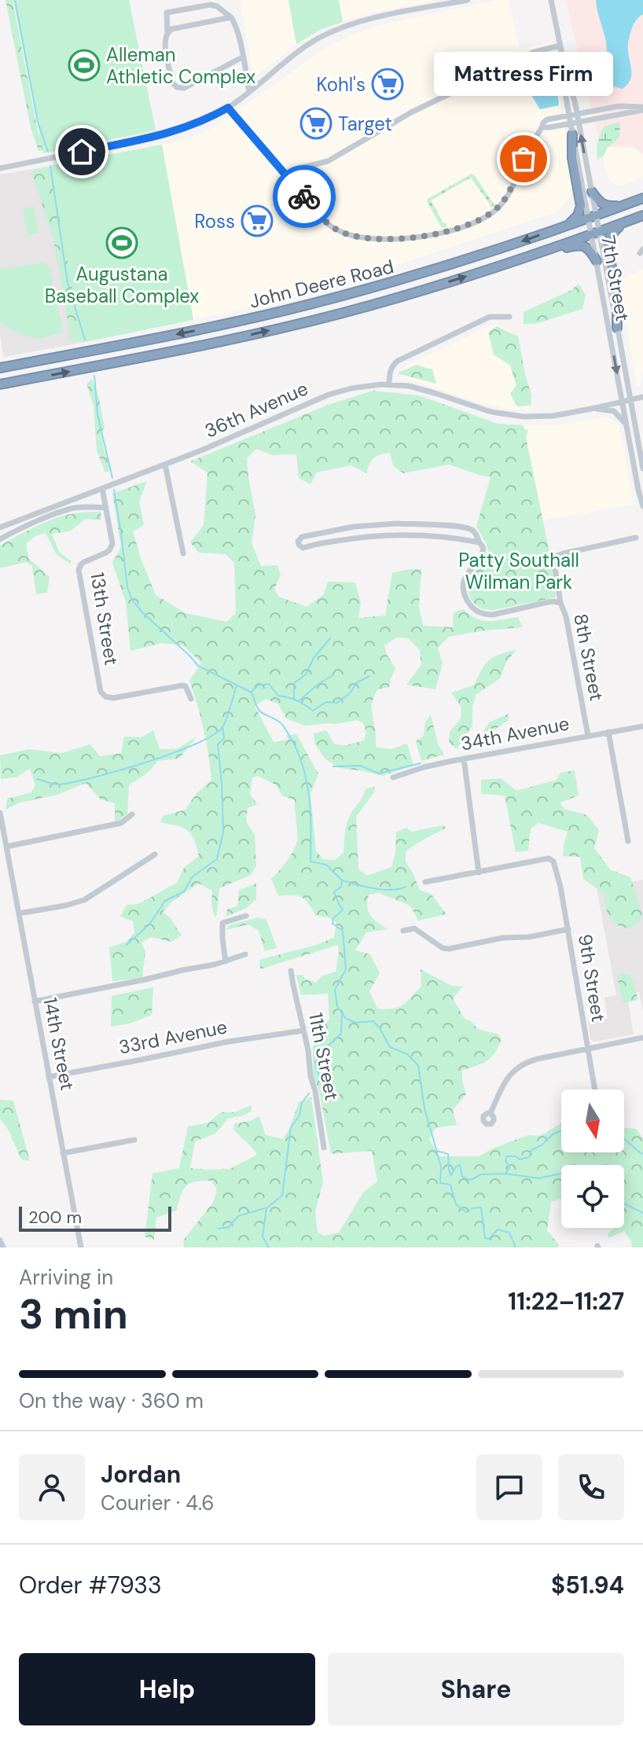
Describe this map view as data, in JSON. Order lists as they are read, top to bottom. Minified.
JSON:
{"streets":{"highway":["John Deere Road"],"street":["7th Street","36th Avenue","13th Street","8th Street","34th Avenue","9th Street","33rd Avenue","14th Street","11th Street"]},"crossings":[["7th Street","John Deere Road"],["7th Street","36th Avenue"],["36th Avenue","13th Street"],["8th Street","34th Avenue"],["33rd Avenue","14th Street"],["33rd Avenue","11th Street"]],"parks":["Patty Southall Wilman Park"],"places":{"sports":["Alleman Athletic Complex","Augustana Baseball Complex"],"supermarket":["Kohl's","Target","Ross"],"other":["Mattress Firm"]},"scale_bar":"200 m","north":"bottom","page":{"bubble":"Mattress Firm","scale":"200 m","heading":["3 min","Arriving in","11:22–11:27"],"panel":["Jordan","Courier · 4.6","Order #7933","$51.94"],"bar":"On the way · 360 m","buttons":["Help","Share"]}}
